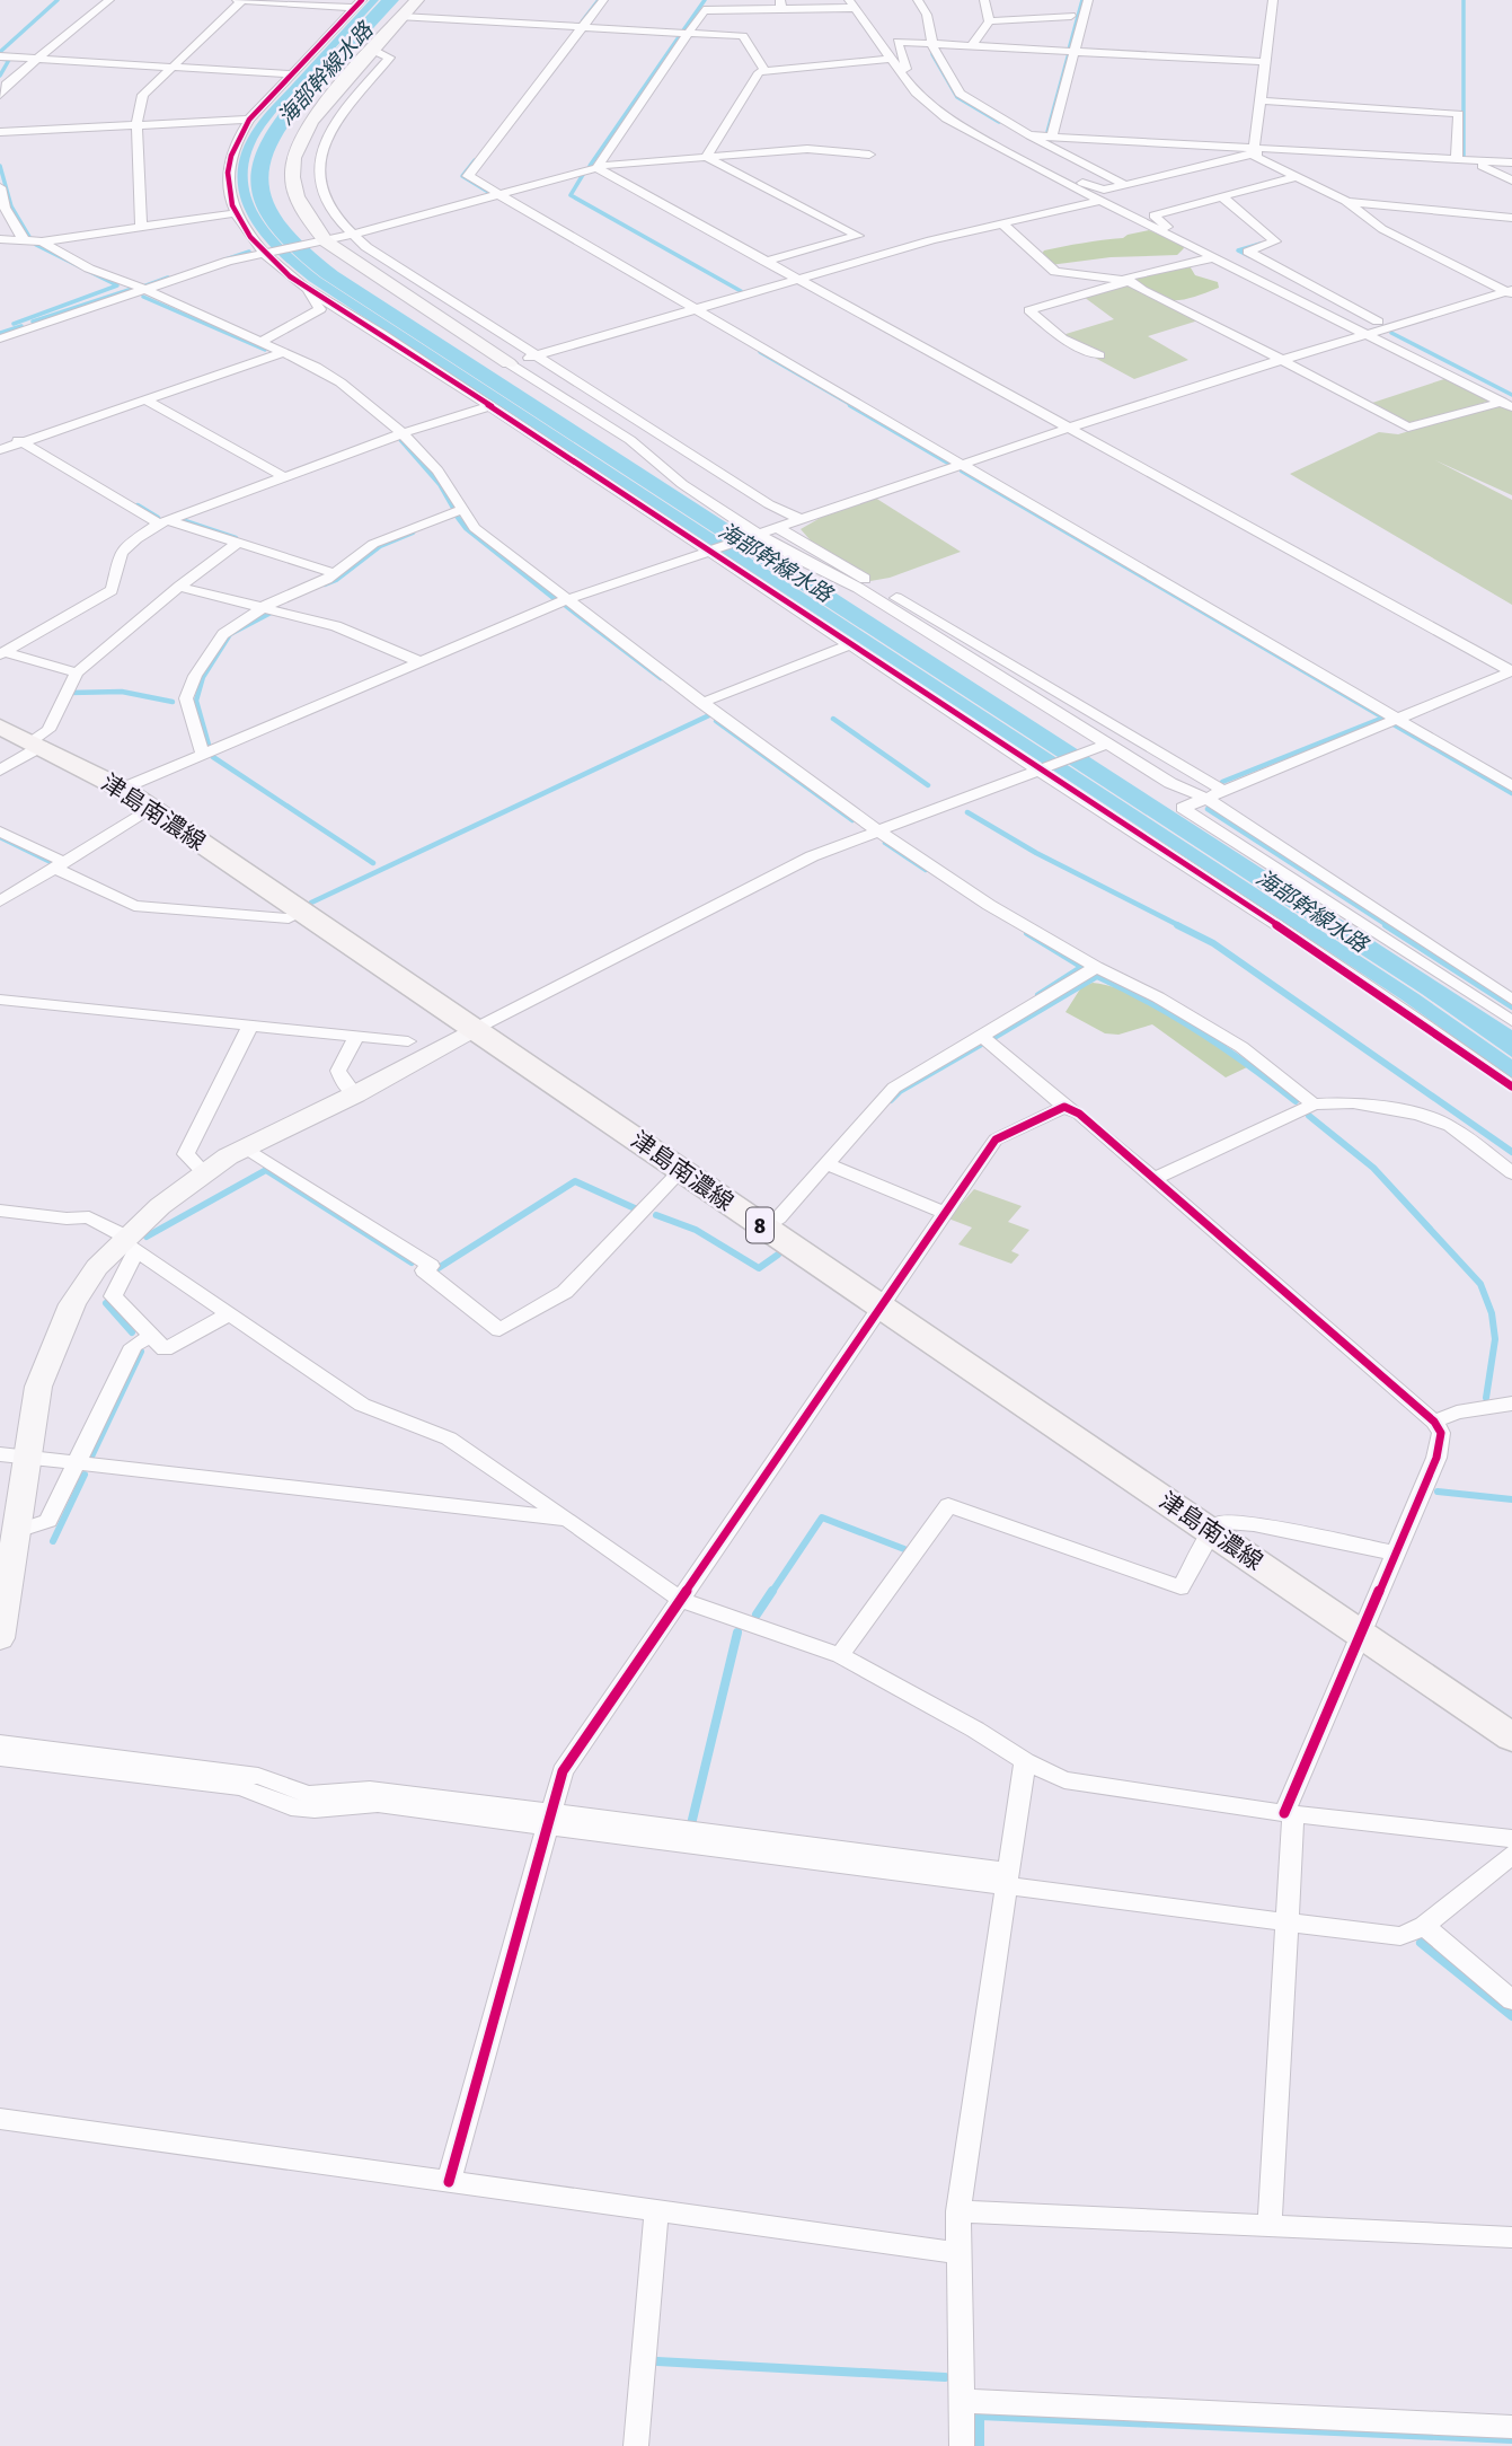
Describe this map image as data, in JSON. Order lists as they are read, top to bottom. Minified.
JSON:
{"streets":{"main road":["津島南濃線","8"]},"water":["海部幹線水路"]}
